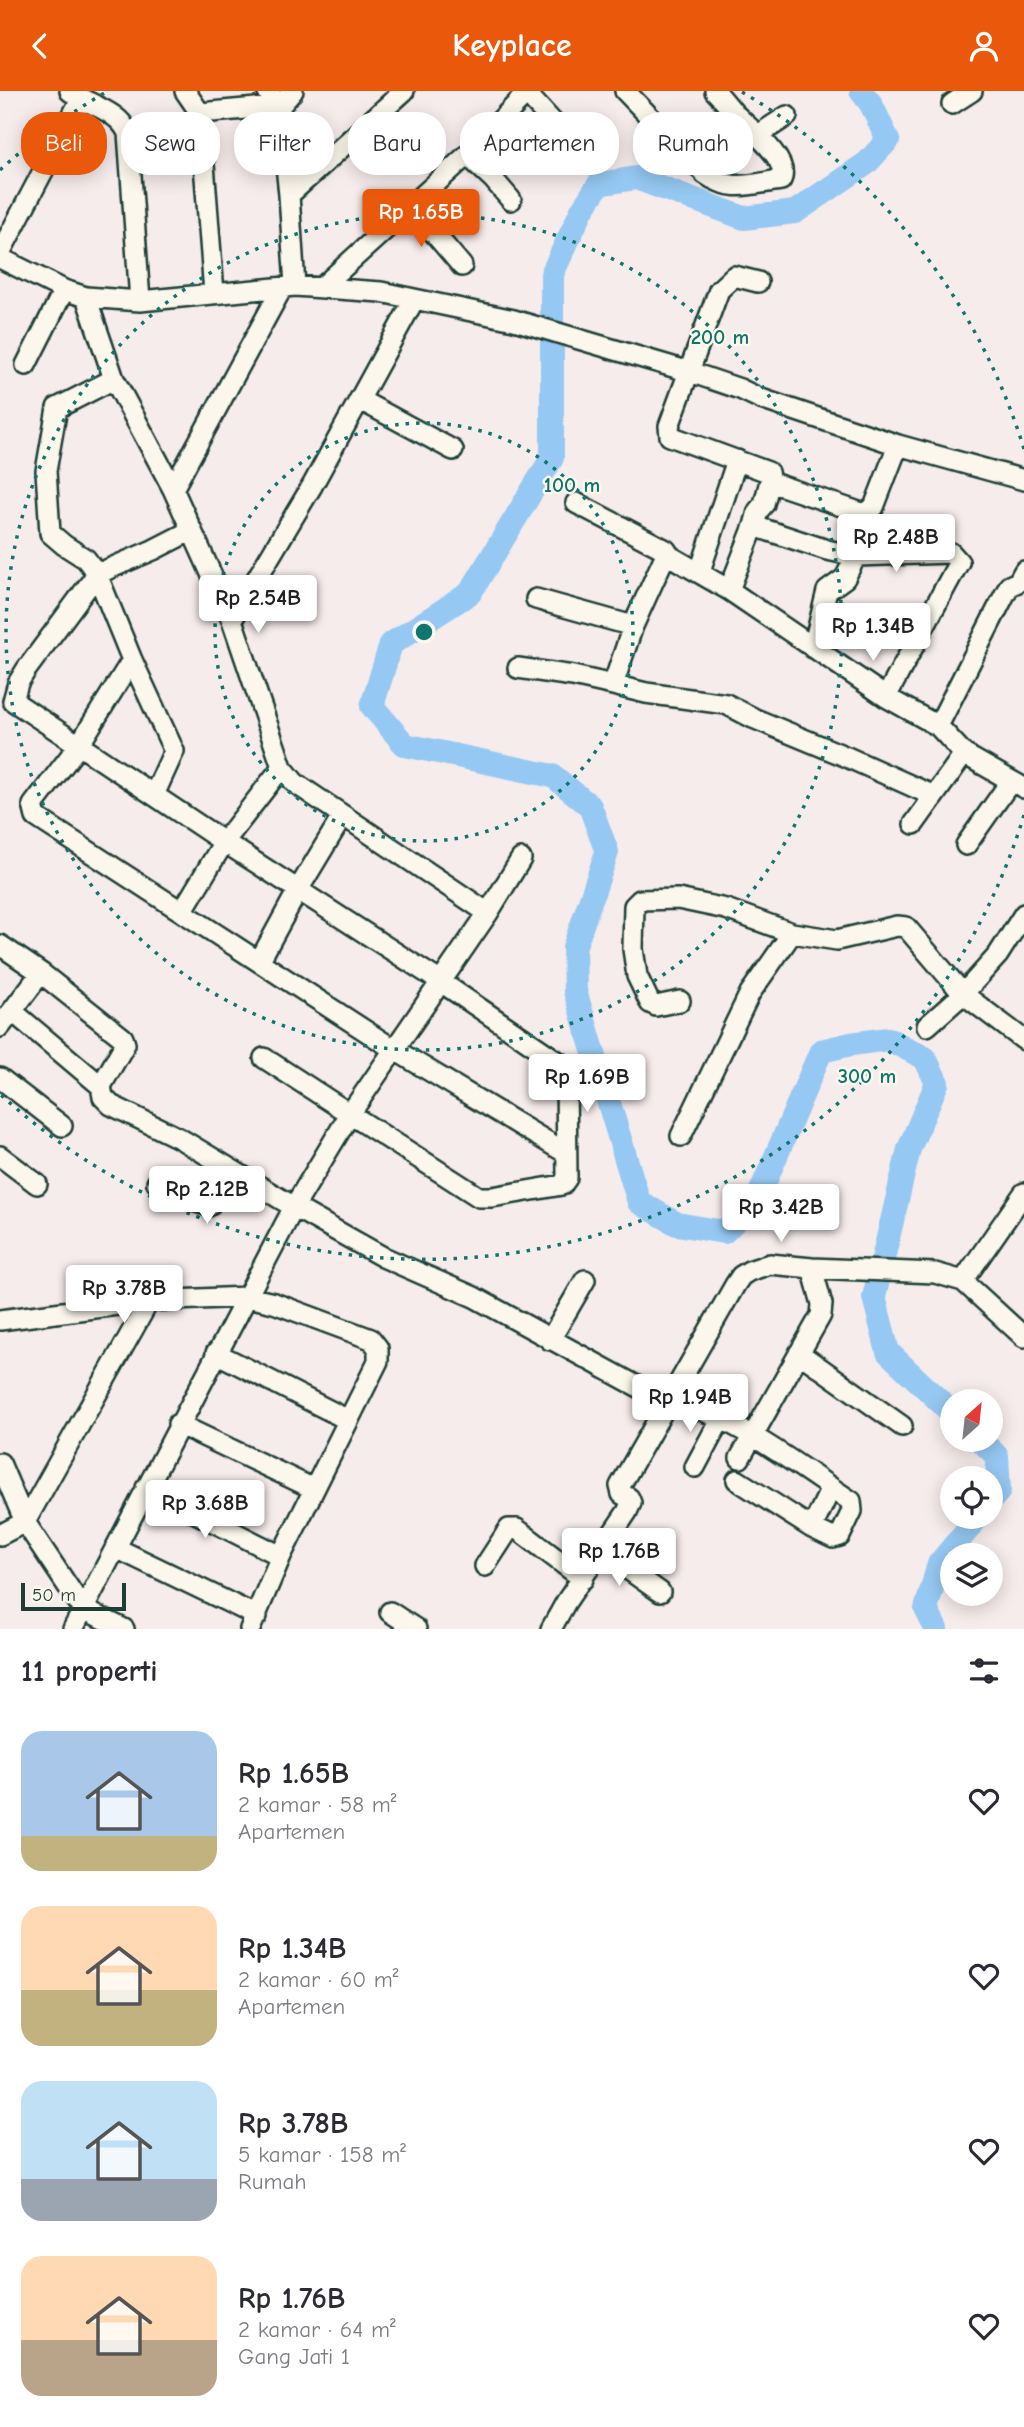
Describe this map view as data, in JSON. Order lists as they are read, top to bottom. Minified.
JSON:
{"scale_bar":"50 m","north":"top right","page":{"header":"Keyplace","chip":["Beli","Sewa","Filter","Baru","Apartemen","Rumah"],"price":["Rp 1.65B","Rp 2.48B","Rp 2.54B","Rp 1.34B","Rp 1.69B","Rp 2.12B","Rp 3.42B","Rp 3.78B","Rp 1.94B","Rp 3.68B","Rp 1.76B"],"scale":"50 m","heading":"11 properti","list":[{"name":"Rp 1.65B","note":"2 kamar · 58 m² · Apartemen"},{"name":"Rp 1.34B","note":"2 kamar · 60 m² · Apartemen"},{"name":"Rp 3.78B","note":"5 kamar · 158 m² · Rumah"},{"name":"Rp 1.76B","note":"2 kamar · 64 m² · Gang Jati 1"}]},"rings":["200 m","100 m","300 m"]}
